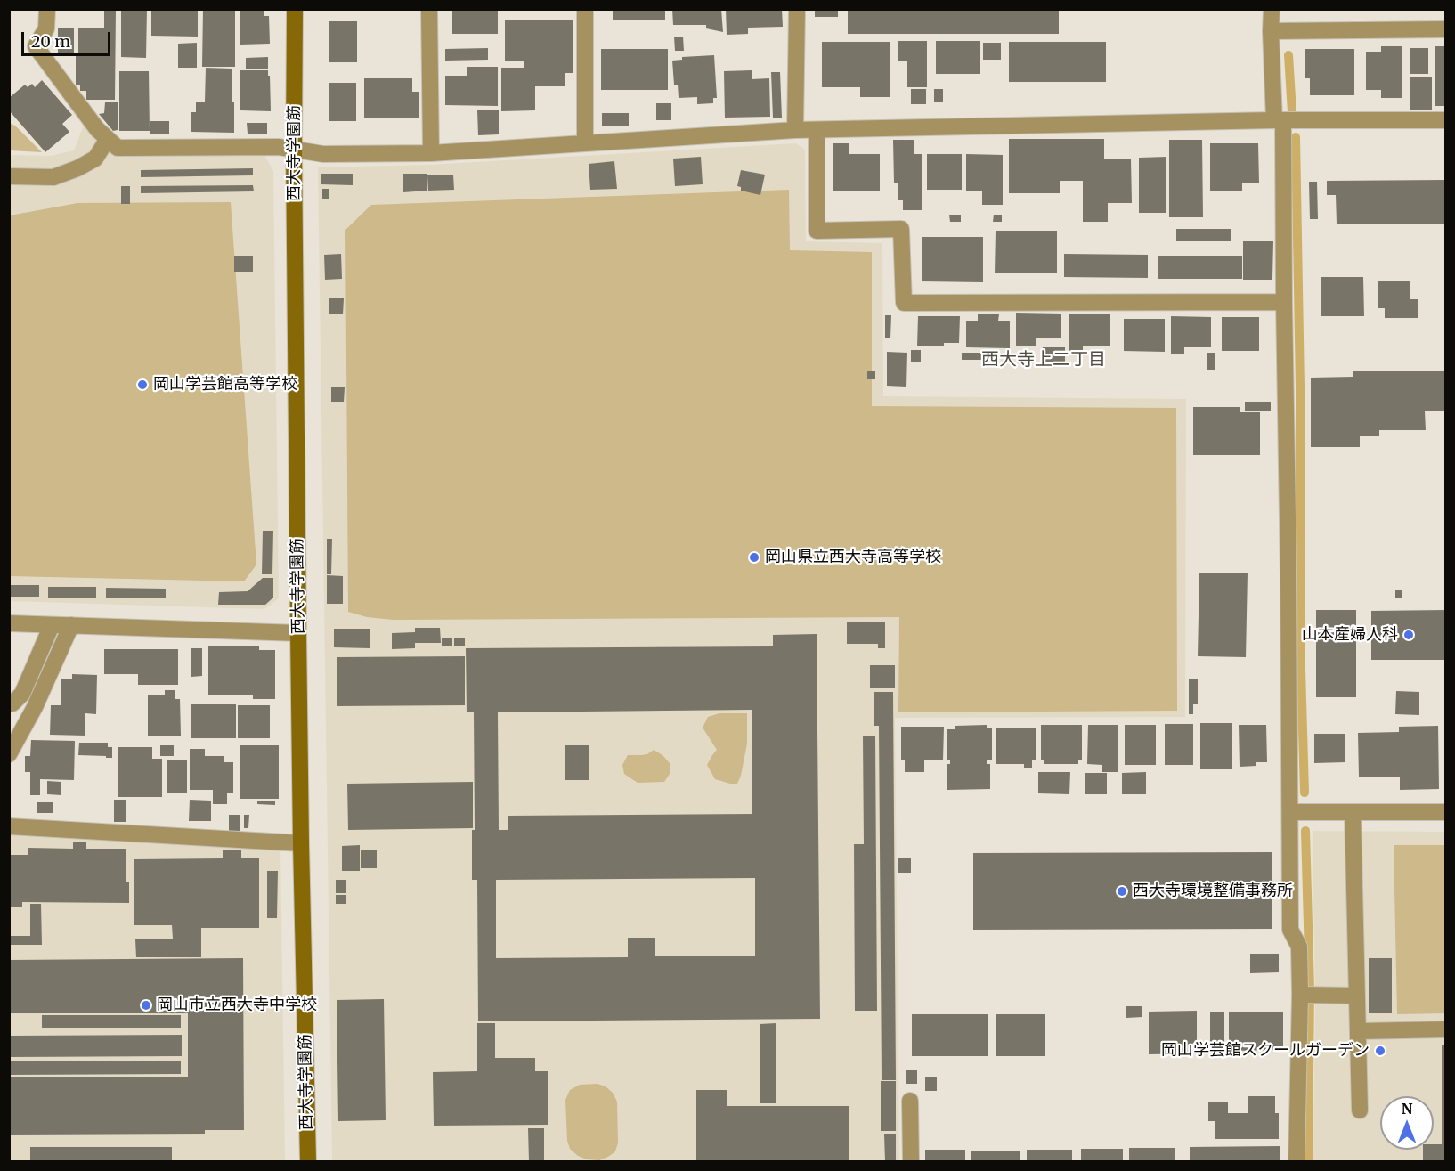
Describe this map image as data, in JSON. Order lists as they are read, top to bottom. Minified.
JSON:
{"streets":{"street":["西大寺学園筋"]},"districts":["西大寺上二丁目"],"places":["岡山学芸館高等学校","岡山県立西大寺高等学校","山本産婦人科","西大寺環境整備事務所","岡山市立西大寺中学校","岡山学芸館スクールガーデン"],"scale_bar":"20 m","north":"top"}
